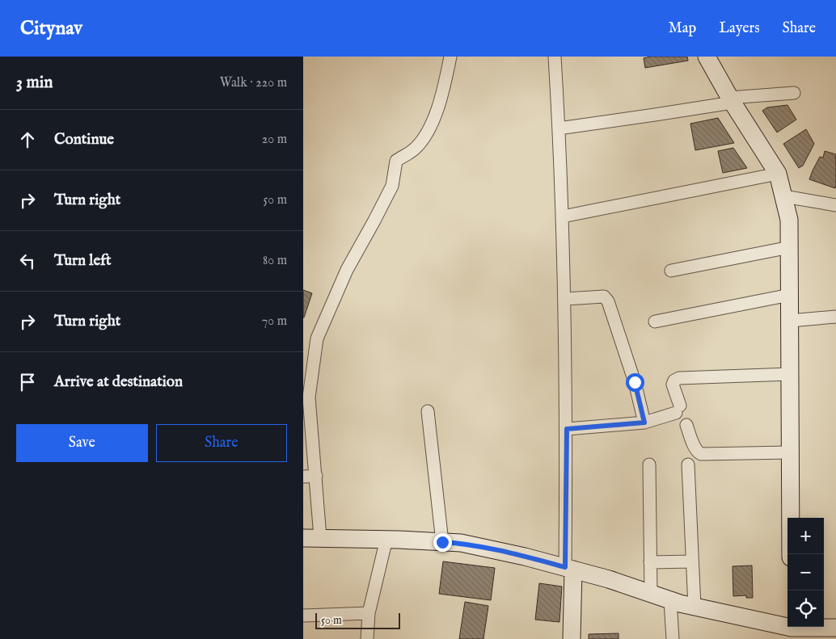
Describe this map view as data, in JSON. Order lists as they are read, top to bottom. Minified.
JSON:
{"scale_bar":"50 m","page":{"header":"Citynav","nav":["Map","Layers","Share"],"heading":["3 min","Walk · 220 m"],"list":[["Continue","20 m"],["Turn right","50 m"],["Turn left","80 m"],["Turn right","70 m"],"Arrive at destination"],"buttons":["Save","Share"],"map_buttons":["+","−"],"scale":"50 m"}}
